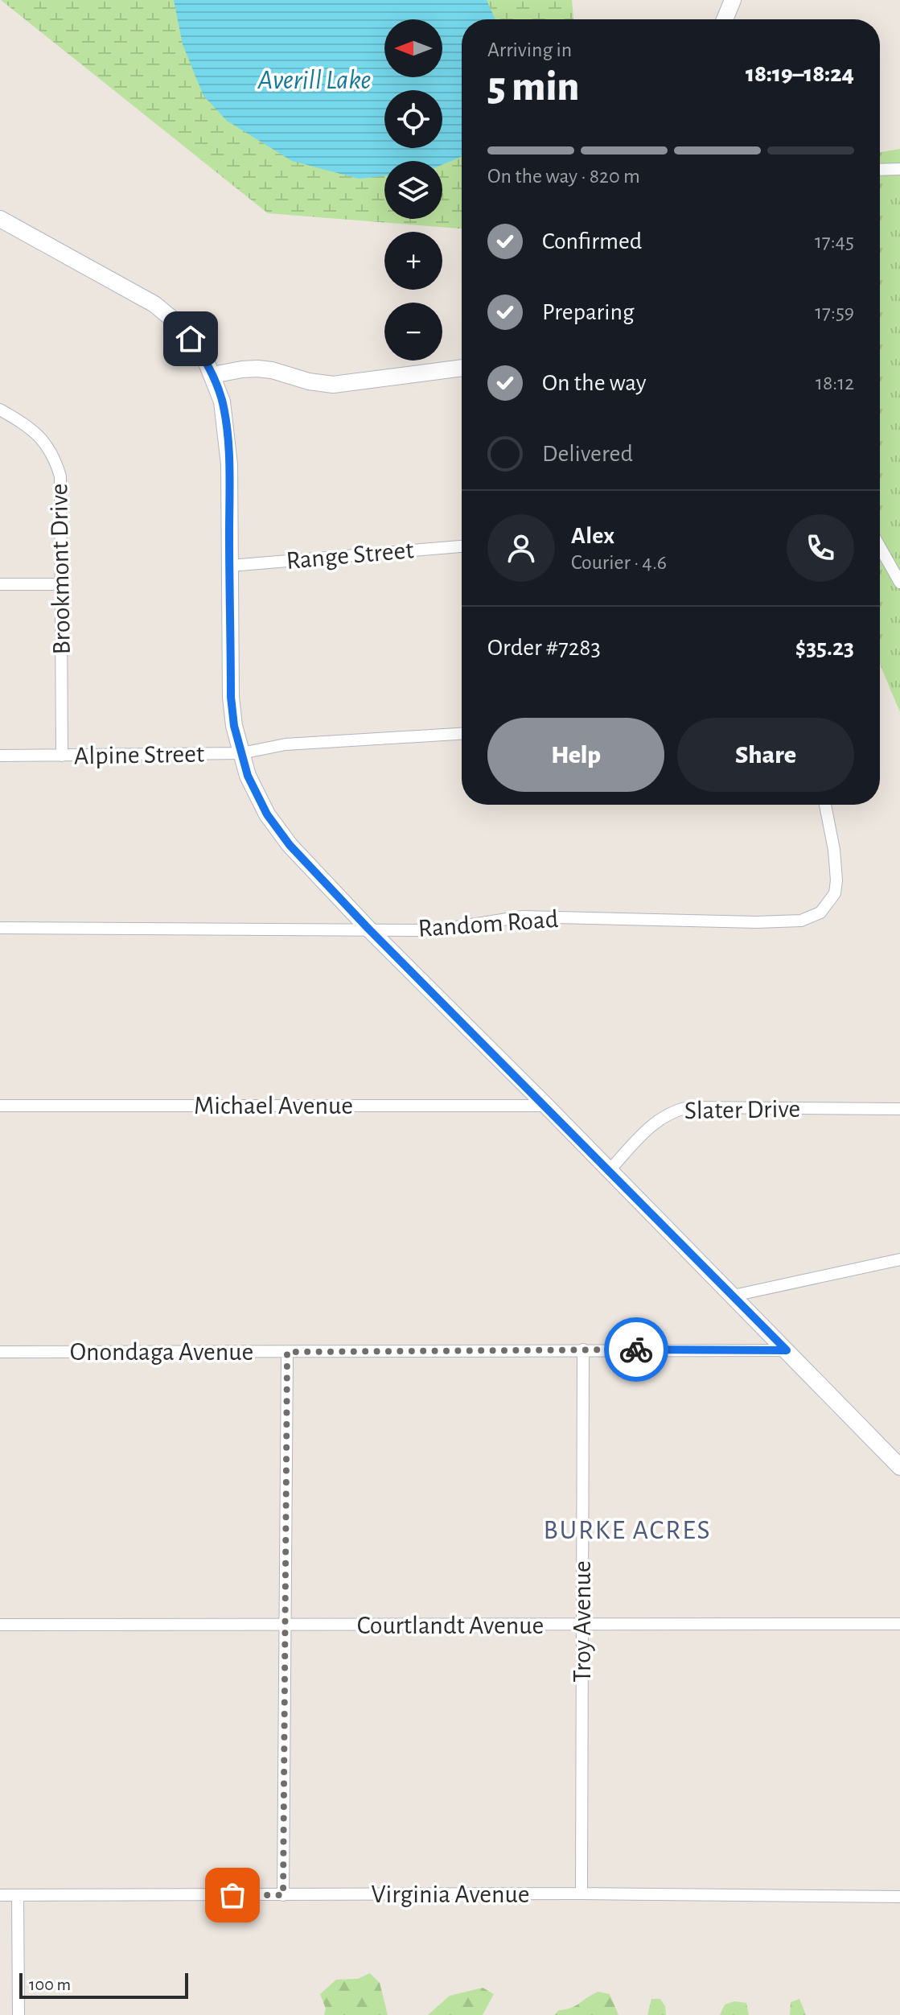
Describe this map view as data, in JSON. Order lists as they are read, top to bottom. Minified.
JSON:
{"streets":{"street":["Range Street","Brookmont Drive","Alpine Street","Random Road","Michael Avenue","Slater Drive","Onondaga Avenue","Troy Avenue","Courtlandt Avenue","Virginia Avenue"]},"crossings":[["Brookmont Drive","Alpine Street"],["Onondaga Avenue","Troy Avenue"],["Troy Avenue","Courtlandt Avenue"],["Troy Avenue","Virginia Avenue"]],"districts":["BURKE ACRES"],"water":["Averill Lake"],"scale_bar":"100 m","north":"left","page":{"map_buttons":["+","−"],"heading":["5 min","Arriving in","18:19–18:24"],"panel":["Alex","Courier · 4.6","Order #7283","$35.23"],"bar":"On the way · 820 m","list":[["Confirmed","17:45"],["Preparing","17:59"],["On the way","18:12"],"Delivered"],"buttons":["Help","Share"],"scale":"100 m"}}
